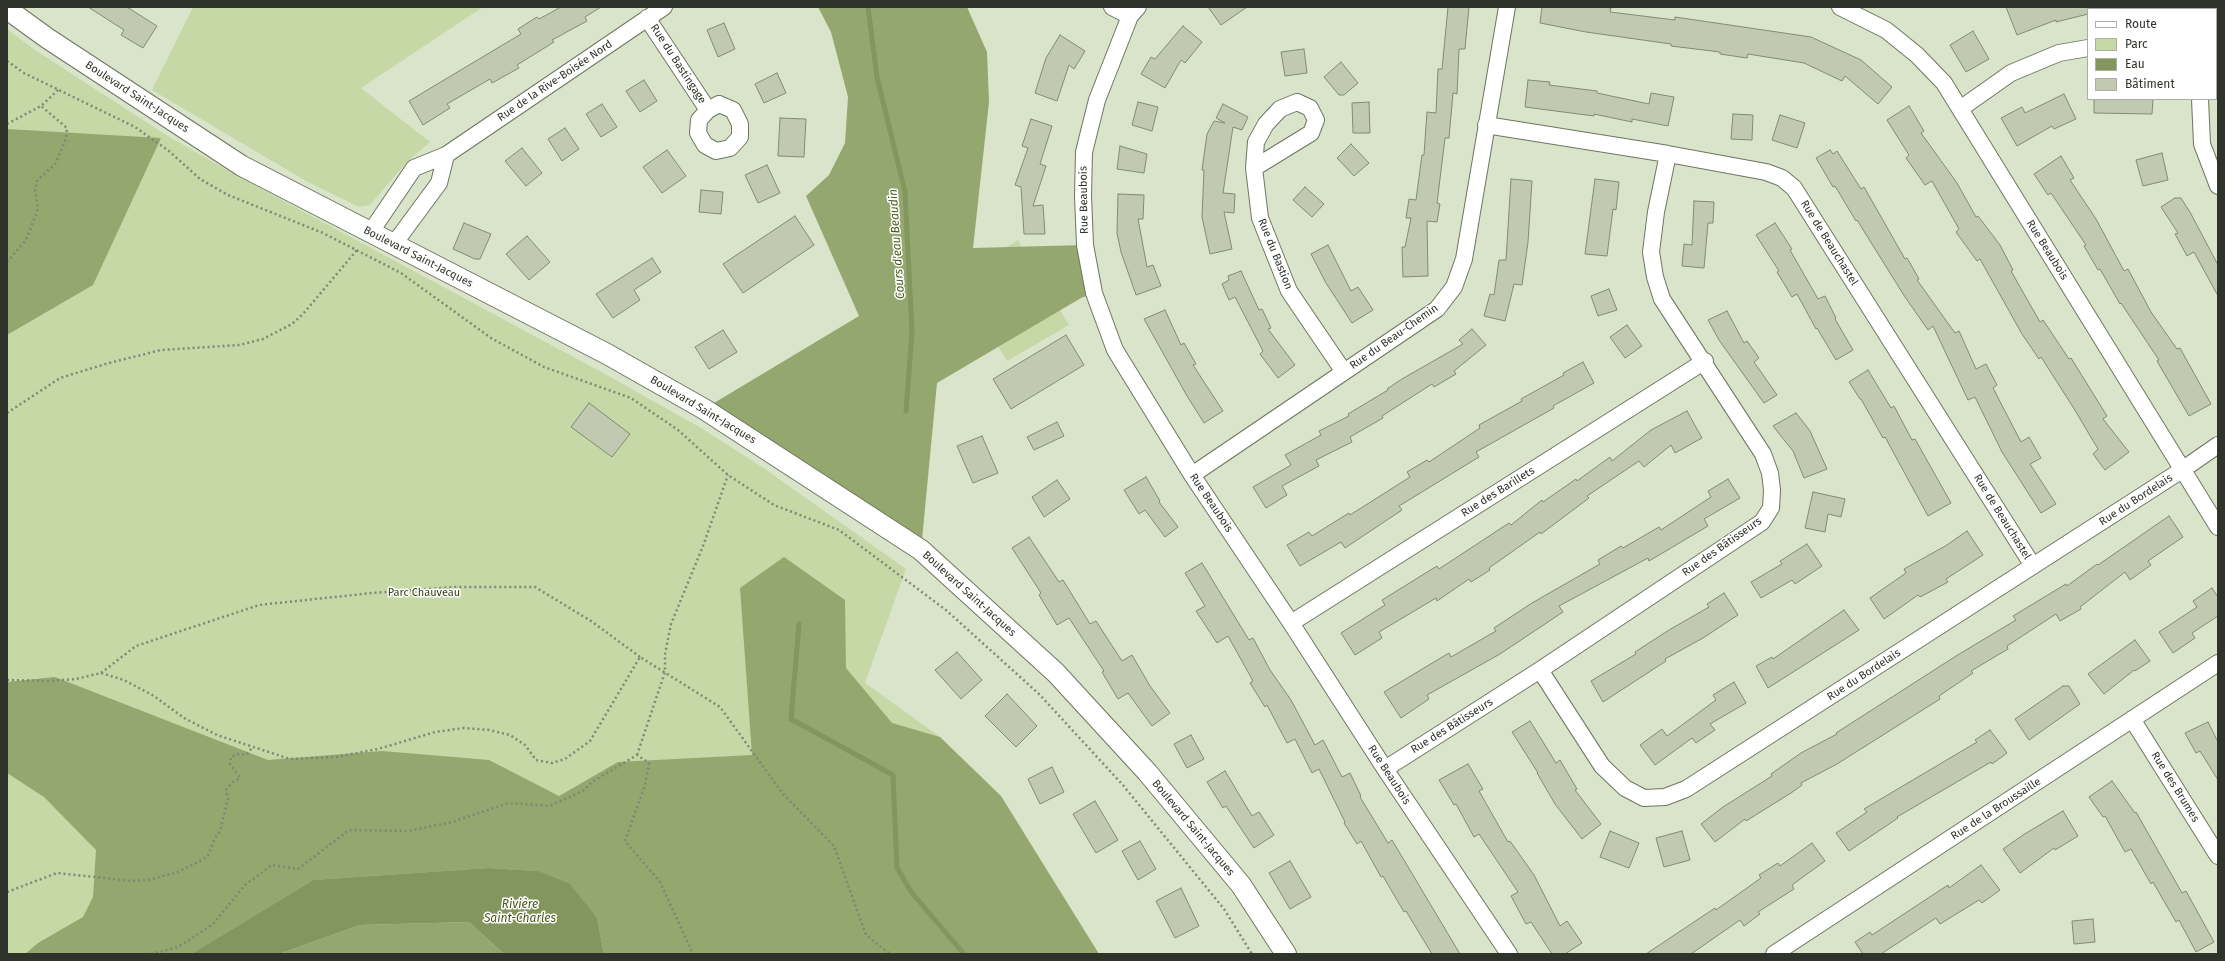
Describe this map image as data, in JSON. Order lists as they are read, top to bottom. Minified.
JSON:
{"streets":{"street":["Rue du Bastingage","Rue de la Rive-Boisée Nord","Boulevard Saint-Jacques","Rue Beaubois","Rue de Beauchastel","Rue du Bastion","Rue du Beau-Chemin","Rue des Barillets","Rue du Bordelais","Rue des Bâtisseurs","Rue des Brumes","Rue de la Broussaille"]},"crossings":[["Rue du Bastingage","Rue de la Rive-Boisée Nord"],["Rue de la Rive-Boisée Nord","Boulevard Saint-Jacques"],["Rue Beaubois","Rue du Beau-Chemin"],["Rue Beaubois","Rue des Barillets"],["Rue Beaubois","Rue du Bordelais"],["Rue Beaubois","Rue des Bâtisseurs"],["Rue de Beauchastel","Rue du Beau-Chemin"],["Rue de Beauchastel","Rue du Bordelais"],["Rue de Beauchastel","Rue des Bâtisseurs"],["Rue du Bastion","Rue du Beau-Chemin"],["Rue des Barillets","Rue des Bâtisseurs"],["Rue du Bordelais","Rue des Bâtisseurs"],["Rue des Brumes","Rue de la Broussaille"]],"water":["Cours d'eau Beaudin","Rivière Saint-Charles"],"parks":["Parc Chauveau"],"legend":["Route","Parc","Eau","Bâtiment"]}
